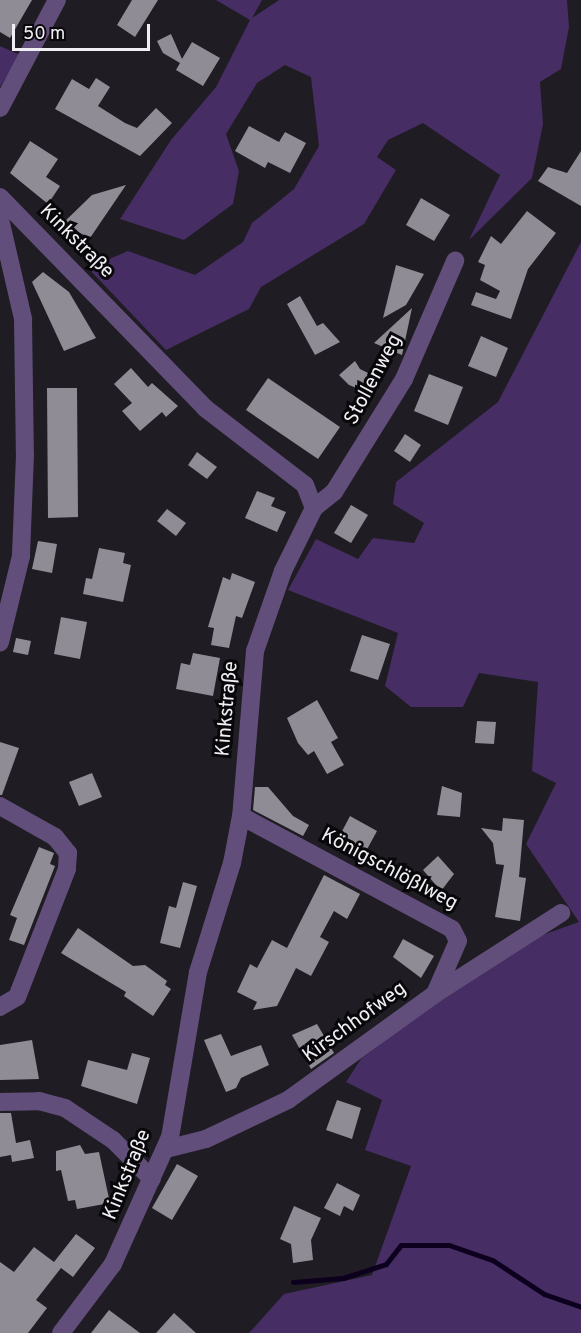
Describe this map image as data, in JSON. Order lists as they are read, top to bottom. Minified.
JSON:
{"streets":{"street":["Kinkstraße","Stollenweg","Königschlößlweg","Kirschhofweg"]},"crossings":[["Kinkstraße","Stollenweg"],["Kinkstraße","Königschlößlweg"],["Kinkstraße","Kirschhofweg"],["Königschlößlweg","Kirschhofweg"]],"scale_bar":"50 m"}
